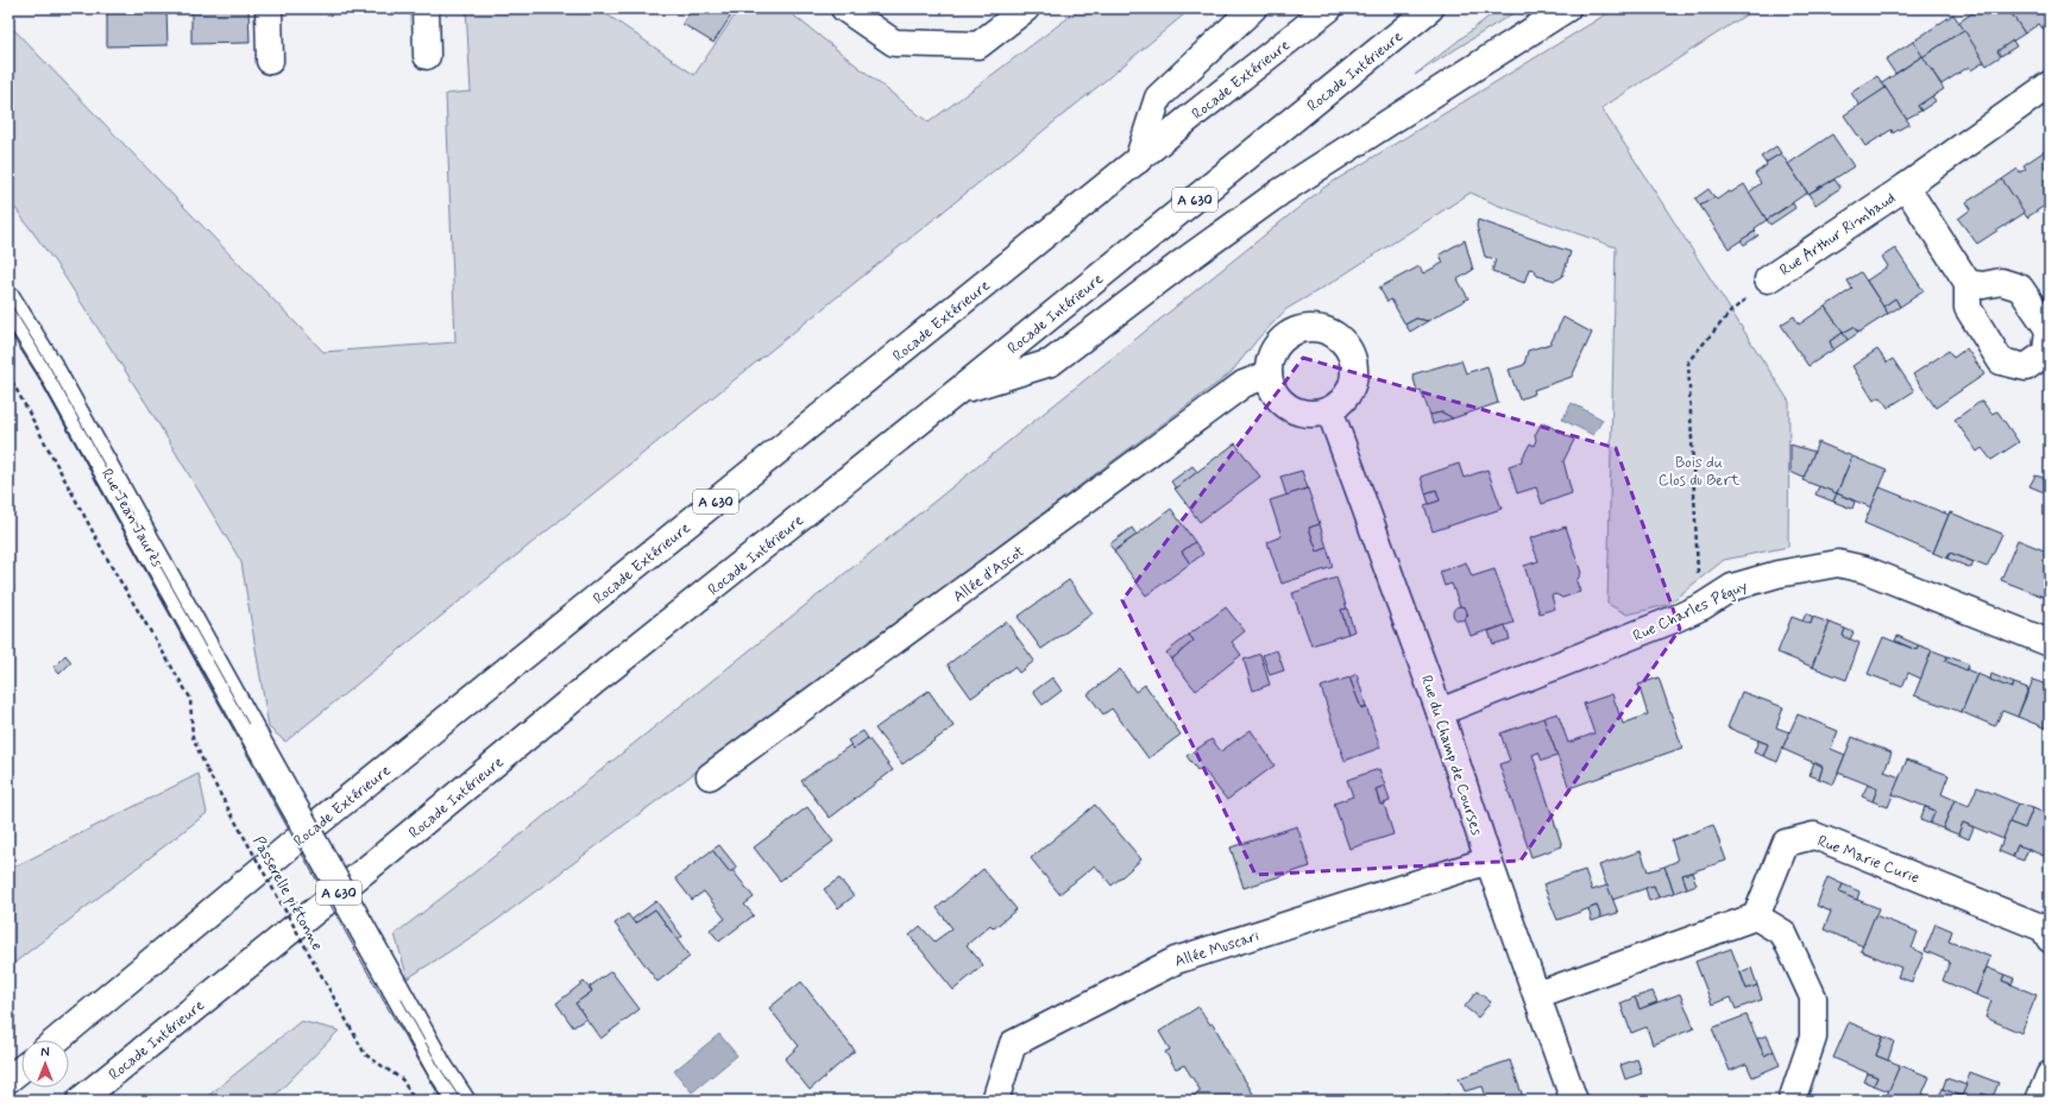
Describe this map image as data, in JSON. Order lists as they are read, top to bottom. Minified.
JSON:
{"streets":{"main road":["Rocade Intérieure","Rocade Extérieure","A 630","Rue Arthur Rimbaud","Rue Jean Jaurès","Allée d'Ascot","Rue Charles Péguy","Rue du Champ de Courses","Rue Marie Curie","Allée Muscari"],"path":["Passerelle piétonne"]},"crossings":[["Allée d'Ascot","Rue du Champ de Courses"],["Rue Charles Péguy","Rue du Champ de Courses"],["Rue du Champ de Courses","Allée Muscari"]],"parks":["Bois du Clos du Bert"],"north":"top"}
